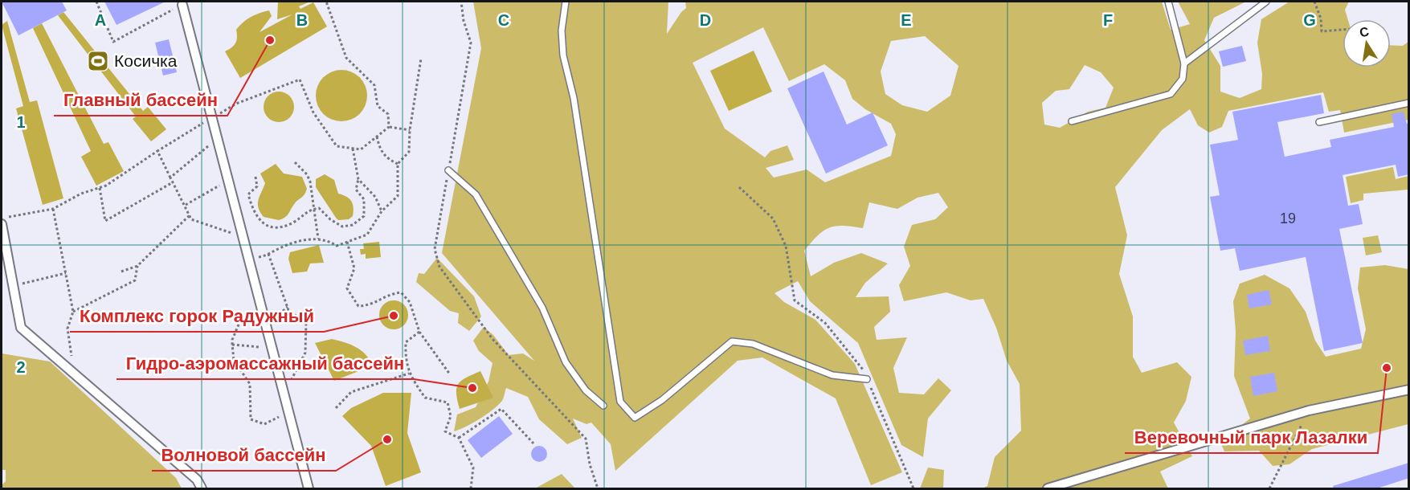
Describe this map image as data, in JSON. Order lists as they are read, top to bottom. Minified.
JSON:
{"places":{"other":["Главный бассейн","Комплекс горок Радужный","Веревочный парк Лазалки","Гидро-аэромассажный бассейн","Волновой бассейн"],"sports":["Косичка"]},"house_numbers":["19"],"north":"top","grid":{"columns":["A","B","C","D","E","F","G"],"rows":["1","2"]}}
